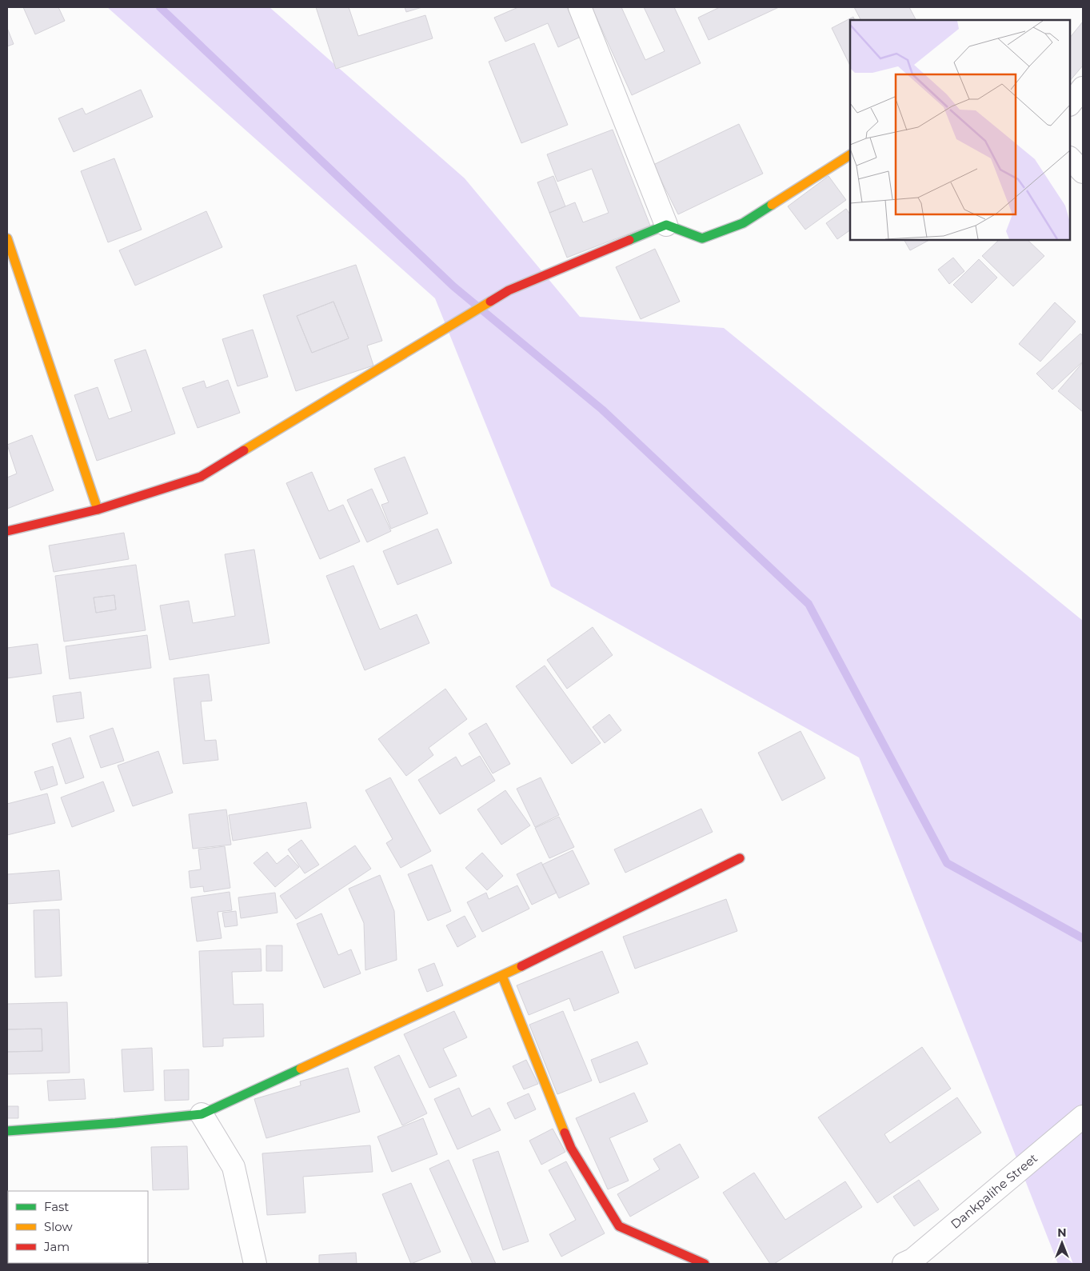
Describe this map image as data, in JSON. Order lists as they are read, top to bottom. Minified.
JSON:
{"streets":{"street":["Dankpalihe Street"]},"legend":["Fast","Slow","Jam"],"north":"top"}
